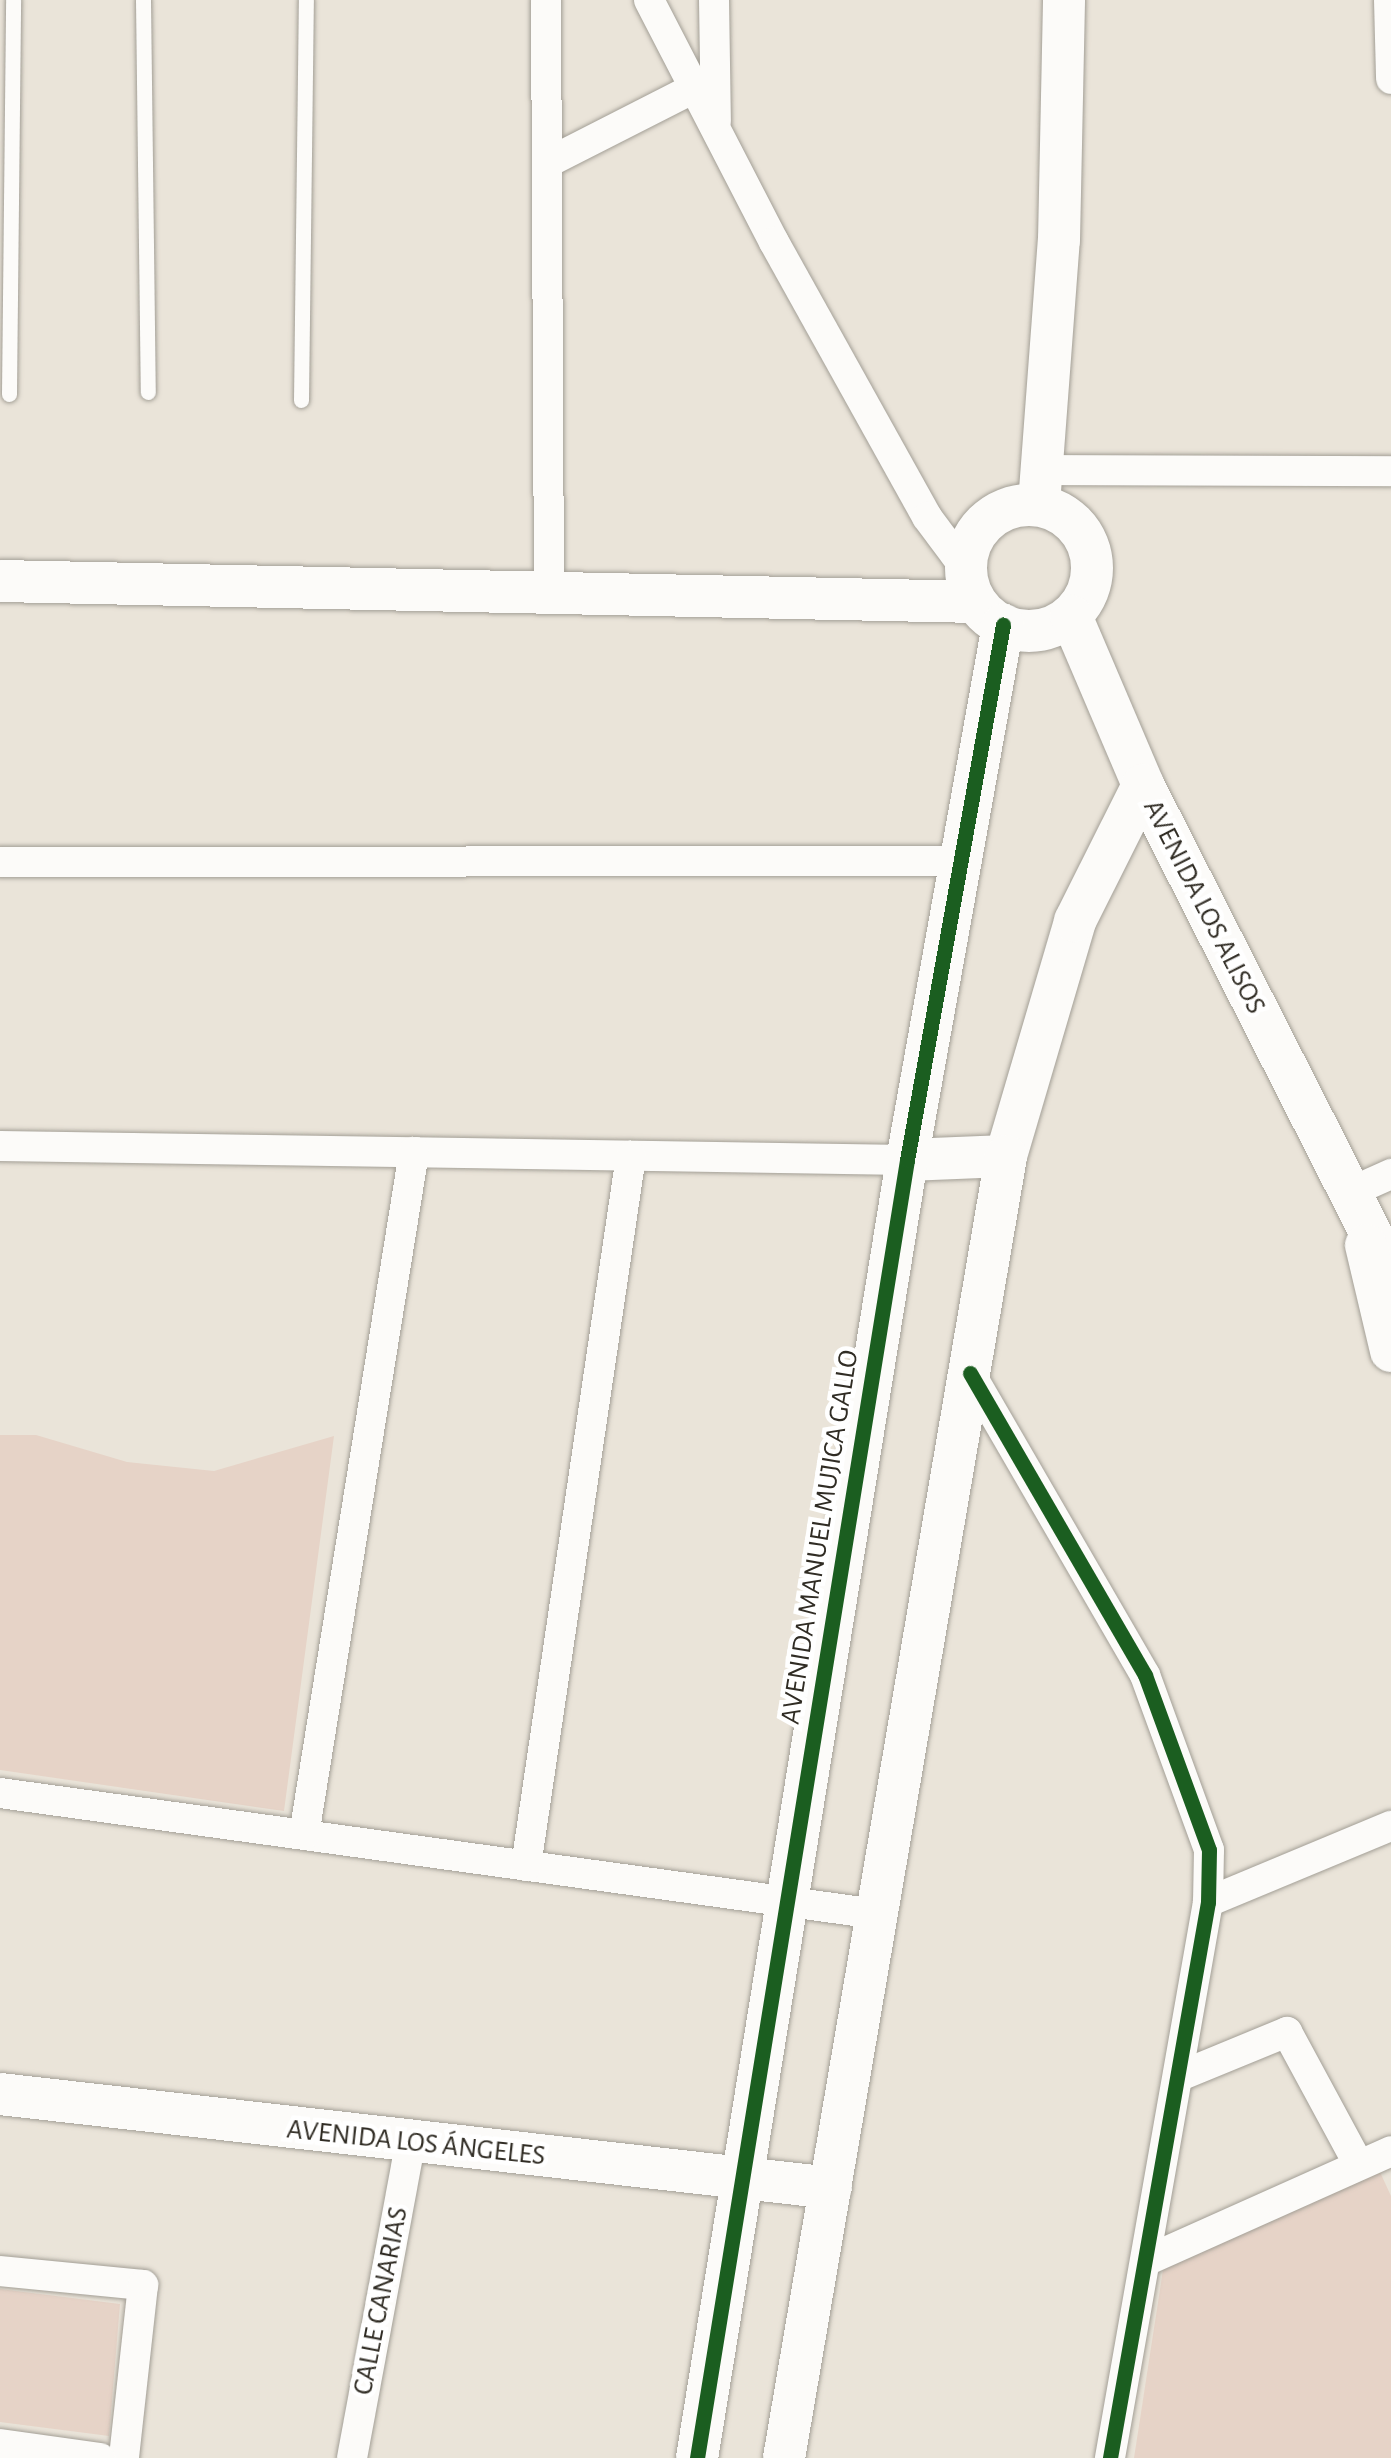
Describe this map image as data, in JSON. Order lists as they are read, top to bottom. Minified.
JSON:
{"streets":{"street":["AVENIDA LOS ALISOS","AVENIDA MANUEL MUJICA GALLO","AVENIDA LOS ÁNGELES","CALLE CANARIAS"]},"crossings":[["AVENIDA LOS ALISOS","AVENIDA MANUEL MUJICA GALLO"],["AVENIDA MANUEL MUJICA GALLO","AVENIDA LOS ÁNGELES"],["AVENIDA LOS ÁNGELES","CALLE CANARIAS"]]}
